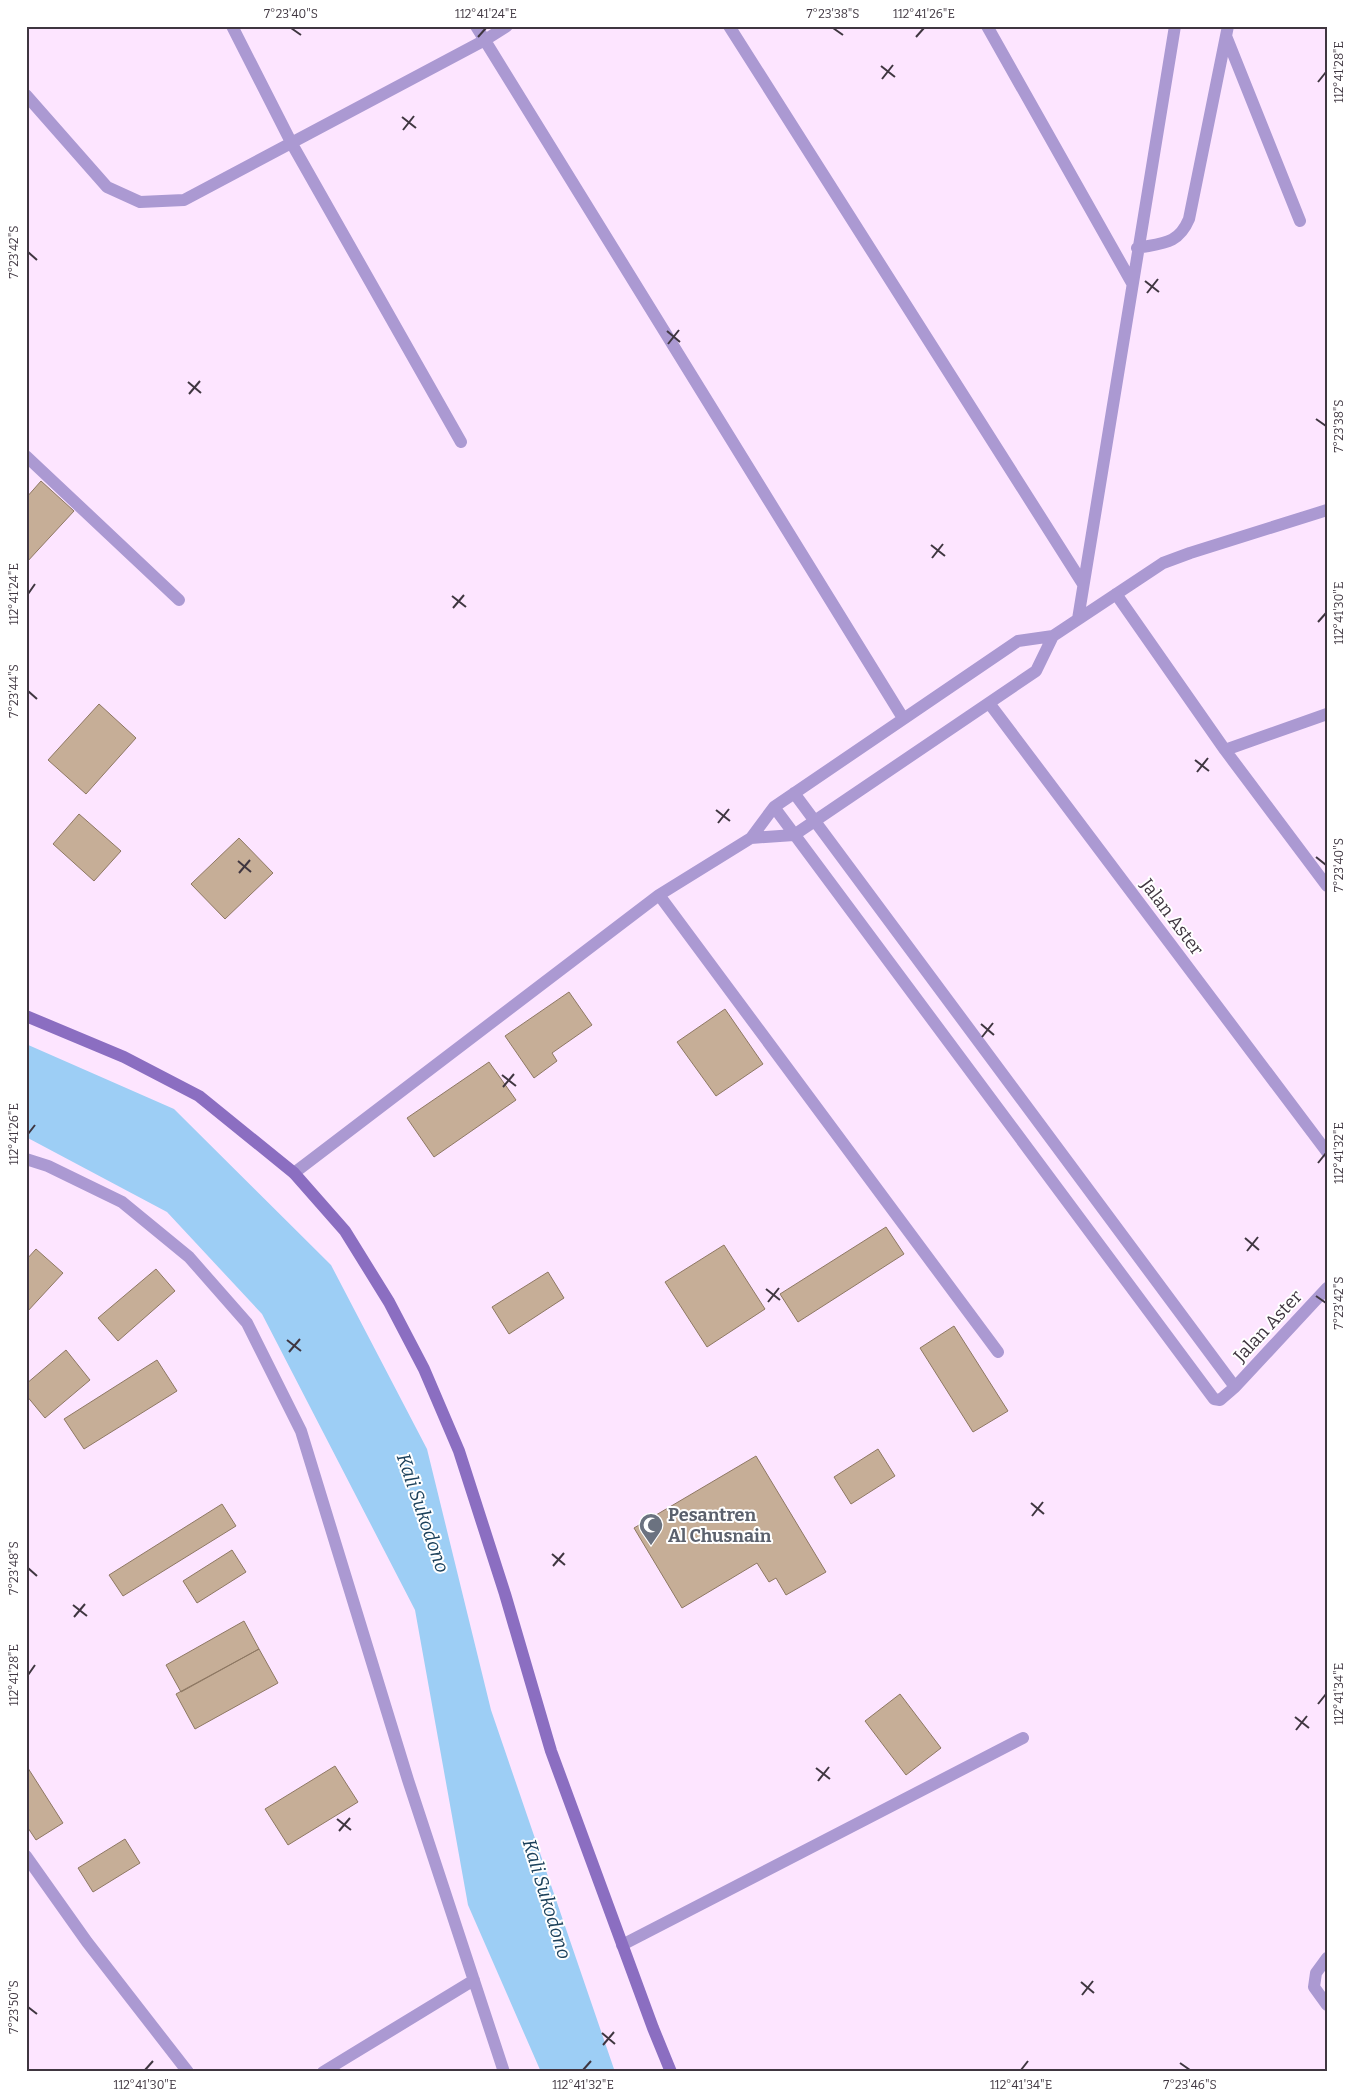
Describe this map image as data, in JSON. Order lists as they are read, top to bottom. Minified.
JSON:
{"streets":{"street":["Jalan Aster"]},"water":["Kali Sukodono"],"places":{"mosque":["Pesantren Al Chusnain"]},"coordinates":["7°23'40\"S","112°41'24\"E","7°23'38\"S","112°41'26\"E","112°41'28\"E","7°23'42\"S","112°41'30\"E","7°23'44\"S","112°41'32\"E","7°23'48\"S","112°41'34\"E","7°23'50\"S","7°23'46\"S"]}
